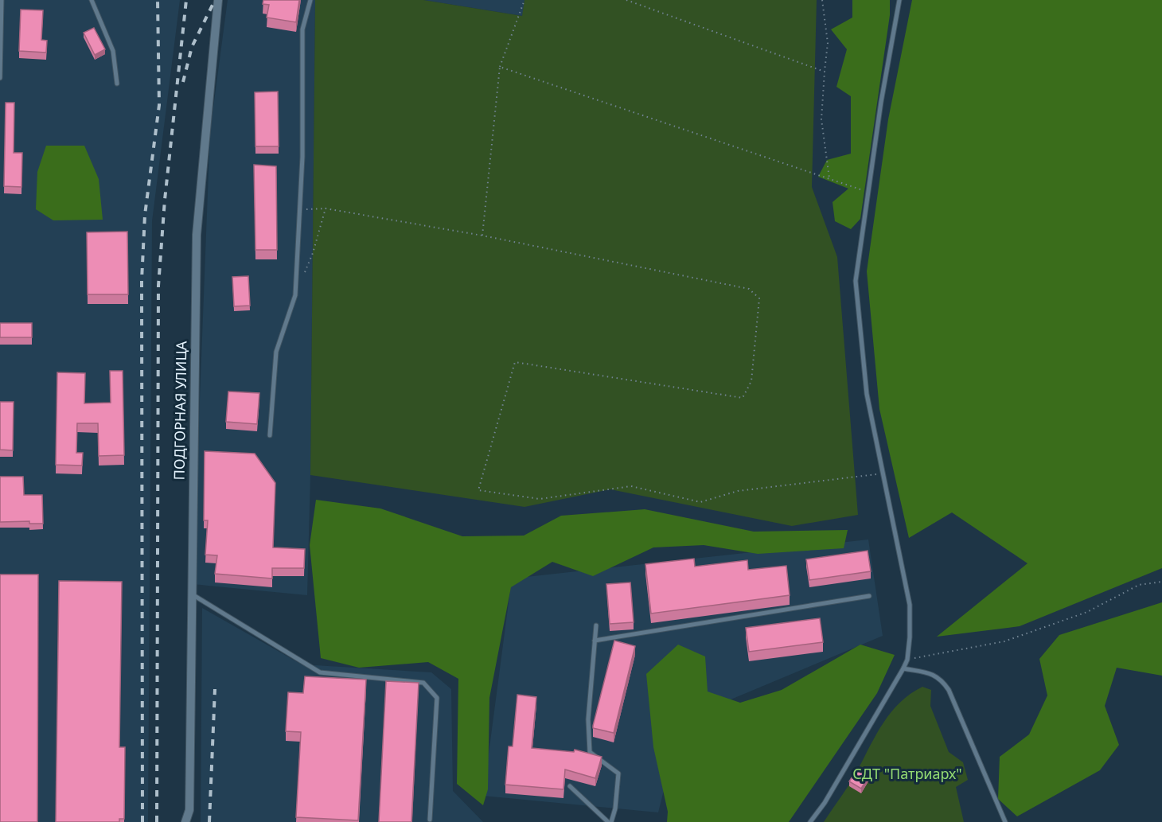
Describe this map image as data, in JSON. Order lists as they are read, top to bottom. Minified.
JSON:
{"streets":{"street":["ПОДГОРНАЯ УЛИЦА"]},"parks":["СДТ \"Патриарх\""]}
